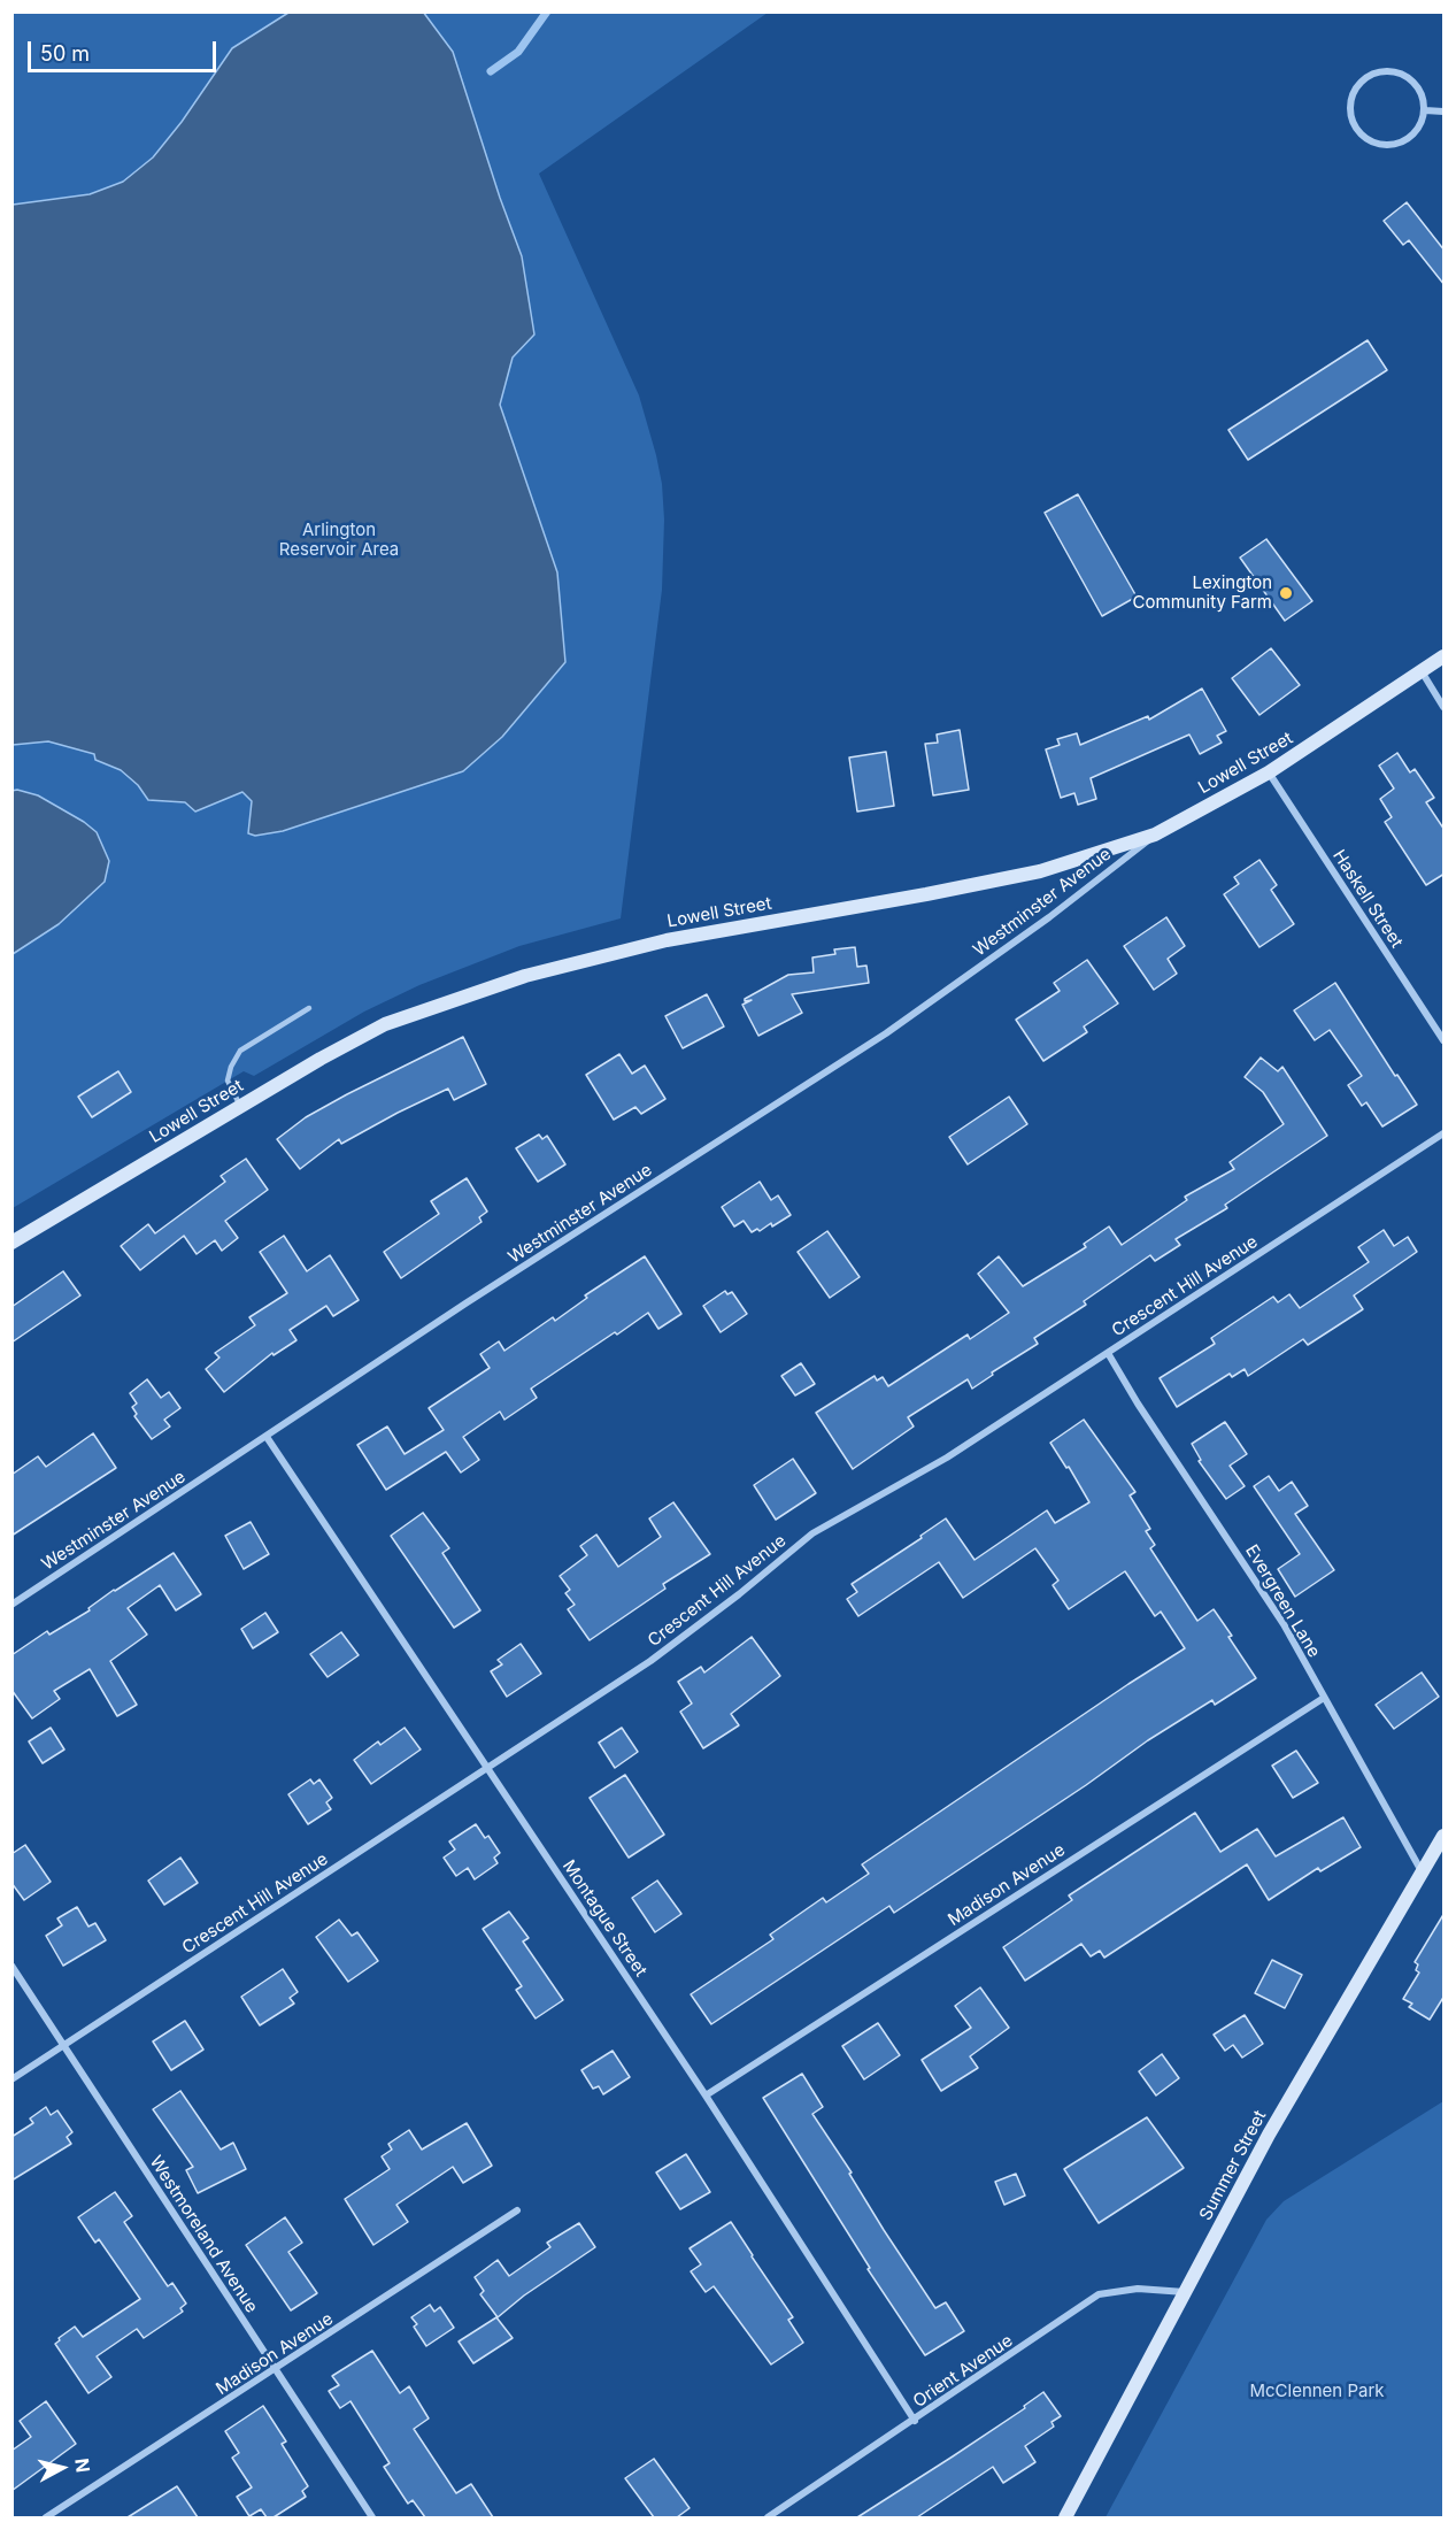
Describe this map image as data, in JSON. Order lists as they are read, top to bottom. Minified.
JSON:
{"streets":{"main road":["Lowell Street","Summer Street"],"street":["Haskell Street","Westminster Avenue","Crescent Hill Avenue","Evergreen Lane","Madison Avenue","Montague Street","Westmoreland Avenue","Orient Avenue"]},"crossings":[["Lowell Street","Haskell Street"],["Lowell Street","Westminster Avenue"],["Westminster Avenue","Montague Street"],["Crescent Hill Avenue","Evergreen Lane"],["Crescent Hill Avenue","Montague Street"],["Crescent Hill Avenue","Westmoreland Avenue"],["Evergreen Lane","Madison Avenue"],["Evergreen Lane","Summer Street"],["Madison Avenue","Montague Street"],["Madison Avenue","Westmoreland Avenue"],["Montague Street","Orient Avenue"],["Summer Street","Orient Avenue"]],"parks":["Arlington Reservoir Area","McClennen Park"],"places":["Lexington Community Farm"],"scale_bar":"50 m","north":"right"}
